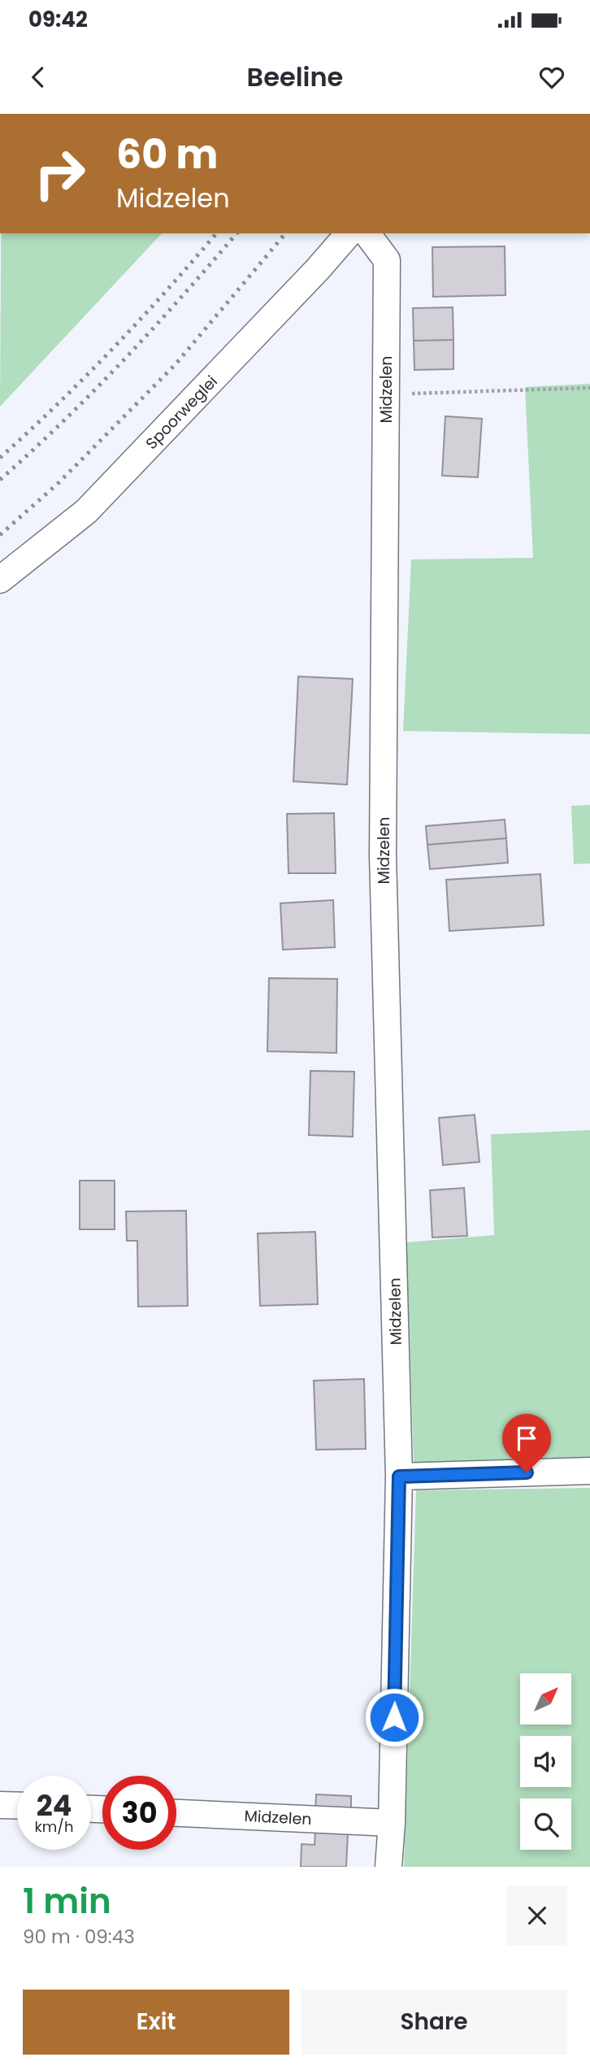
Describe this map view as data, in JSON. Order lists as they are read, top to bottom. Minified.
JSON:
{"streets":{"street":["Midzelen","Spoorweglei"]},"north":"top right","page":{"status":"09:42","header":"Beeline","turn":["60 m","Midzelen"],"speed":"24 km/h","limit":"30","heading":["1 min","90 m · 09:43"],"buttons":["Exit","Share"]}}
